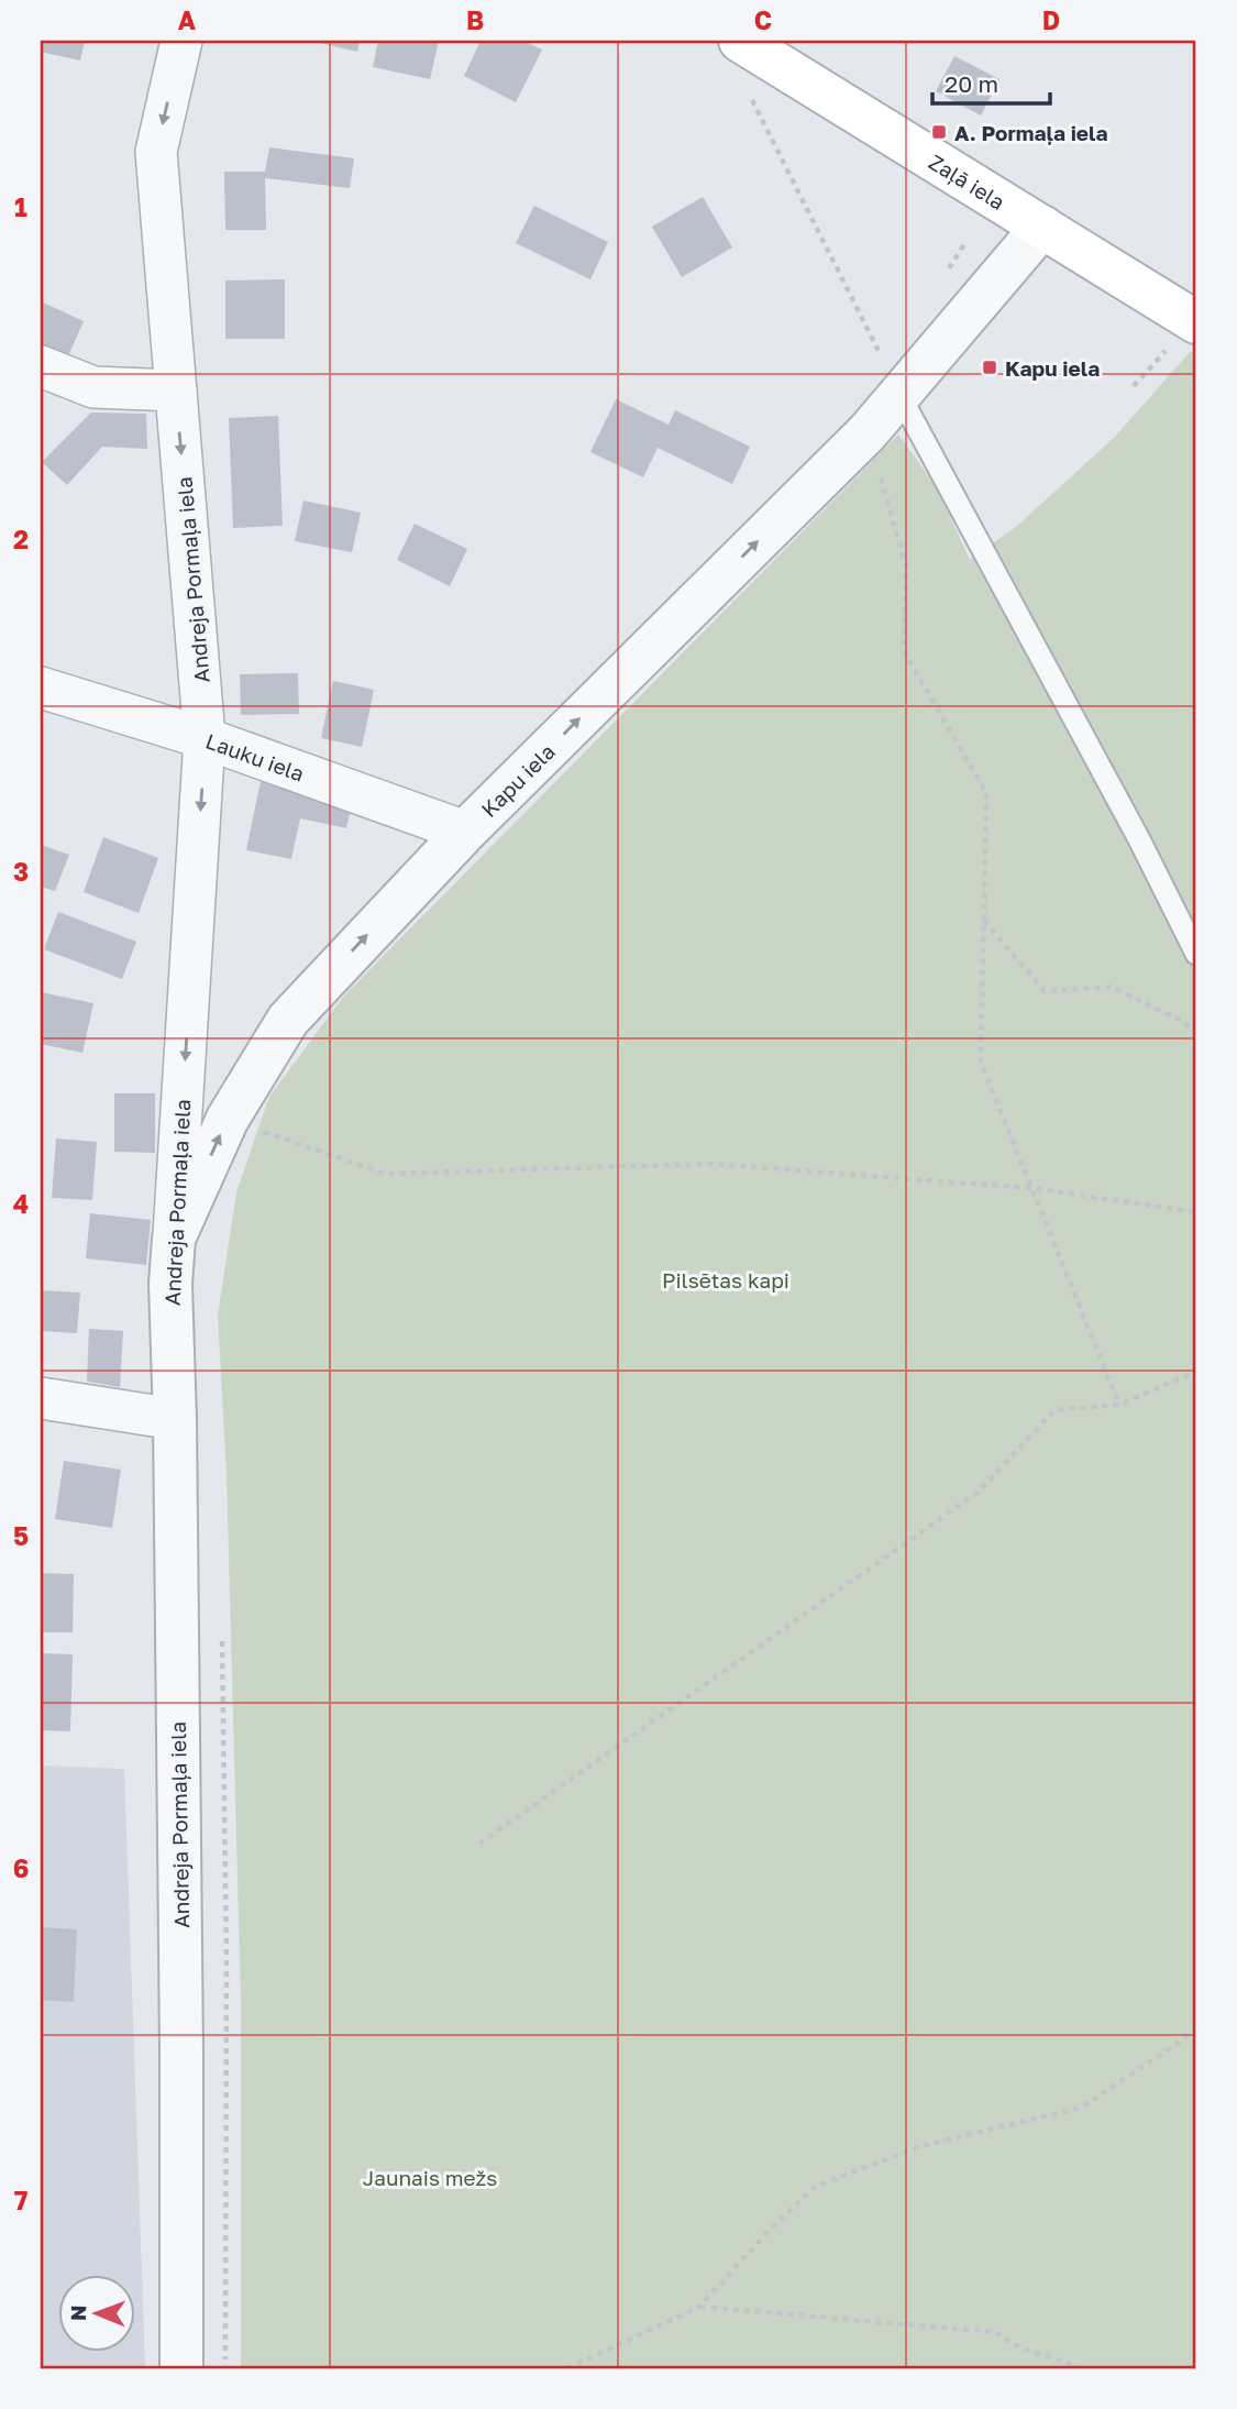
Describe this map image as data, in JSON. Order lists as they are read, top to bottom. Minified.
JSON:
{"streets":{"main road":["Zaļā iela"],"street":["Andreja Pormaļa iela","Lauku iela","Kapu iela"]},"crossings":[["Zaļā iela","Kapu iela"],["Andreja Pormaļa iela","Lauku iela"],["Andreja Pormaļa iela","Kapu iela"],["Lauku iela","Kapu iela"]],"one_way":["Andreja Pormaļa iela","Kapu iela"],"parks":["Pilsētas kapi","Jaunais mežs"],"places":{"transit":["A. Pormaļa iela","Kapu iela"]},"scale_bar":"20 m","north":"left","grid":{"columns":["A","B","C","D"],"rows":["1","2","3","4","5","6","7"]}}
